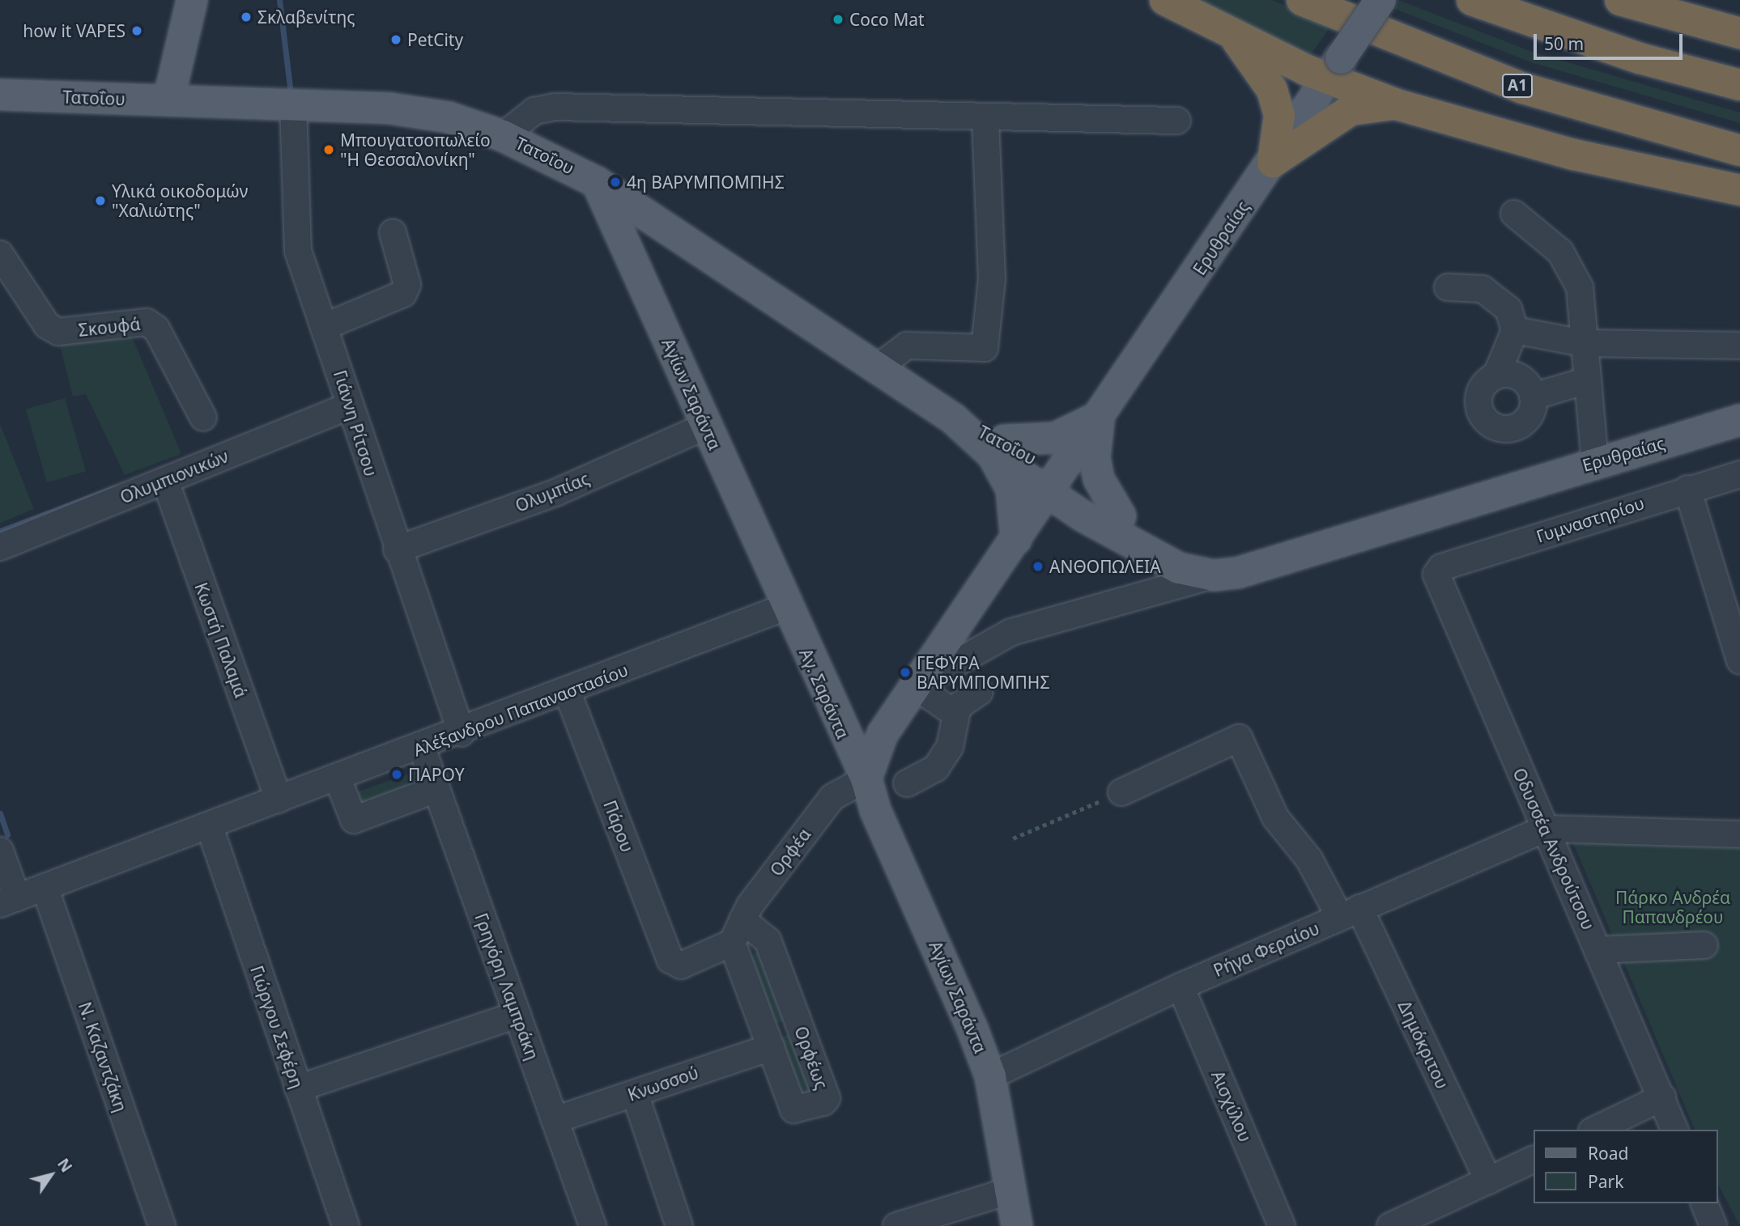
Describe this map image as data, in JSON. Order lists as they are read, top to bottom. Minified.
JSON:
{"streets":{"highway":["Α1"],"main road":["Τατοΐου","Ερυθραίας","Αγίων Σαράντα","Αγ. Σαράντα"],"street":["Σκουφά","Γιάννη Ρίτσου","Ολυμπιονικών","Ολυμπίας","Γυμναστηρίου","Κωστή Παλαμά","Αλέξανδρου Παπαναστασίου","Πάρου","Οδυσσέα Ανδρούτσου","Ορφέα","Ρήγα Φεραίου","Γρηγόρη Λαμπράκη","Γιώργου Σεφέρη","Δημόκριτου","Ν. Καζαντζάκη","Ορφέως","Κνωσσού","Αισχύλου"]},"crossings":[["Τατοΐου","Ερυθραίας"],["Τατοΐου","Αγίων Σαράντα"],["Τατοΐου","Γιάννη Ρίτσου"],["Ερυθραίας","Αγίων Σαράντα"],["Ερυθραίας","Αγ. Σαράντα"],["Ερυθραίας","Ορφέα"],["Αγίων Σαράντα","Ολυμπίας"],["Αγίων Σαράντα","Αγ. Σαράντα"],["Αγίων Σαράντα","Αλέξανδρου Παπαναστασίου"],["Αγίων Σαράντα","Ορφέα"],["Αγίων Σαράντα","Ρήγα Φεραίου"],["Γιάννη Ρίτσου","Ολυμπιονικών"],["Γιάννη Ρίτσου","Ολυμπίας"],["Γιάννη Ρίτσου","Αλέξανδρου Παπαναστασίου"],["Ολυμπιονικών","Κωστή Παλαμά"],["Γυμναστηρίου","Οδυσσέα Ανδρούτσου"],["Κωστή Παλαμά","Αλέξανδρου Παπαναστασίου"],["Αγ. Σαράντα","Αλέξανδρου Παπαναστασίου"],["Αγ. Σαράντα","Ορφέα"],["Αλέξανδρου Παπαναστασίου","Πάρου"],["Αλέξανδρου Παπαναστασίου","Γρηγόρη Λαμπράκη"],["Αλέξανδρου Παπαναστασίου","Γιώργου Σεφέρη"],["Αλέξανδρου Παπαναστασίου","Ν. Καζαντζάκη"],["Πάρου","Ορφέα"],["Πάρου","Ορφέως"],["Οδυσσέα Ανδρούτσου","Ρήγα Φεραίου"],["Ορφέα","Ορφέως"],["Ρήγα Φεραίου","Δημόκριτου"],["Ρήγα Φεραίου","Αισχύλου"],["Γρηγόρη Λαμπράκη","Κνωσσού"],["Ορφέως","Κνωσσού"]],"parks":["Πάρκο Ανδρέα Παπανδρέου"],"places":["Σκλαβενίτης","Coco Mat","how it VAPES","PetCity","Μπουγατσοπωλείο \"Η Θεσσαλονίκη\"","4η ΒΑΡΥΜΠΟΜΠΗΣ","Υλικά οικοδομών \"Χαλιώτης\"","ΑΝΘΟΠΩΛΕΙΑ","ΓΕΦΥΡΑ ΒΑΡΥΜΠΟΜΠΗΣ","ΠΑΡΟΥ"],"legend":["Road","Park"],"scale_bar":"50 m","north":"top right"}
